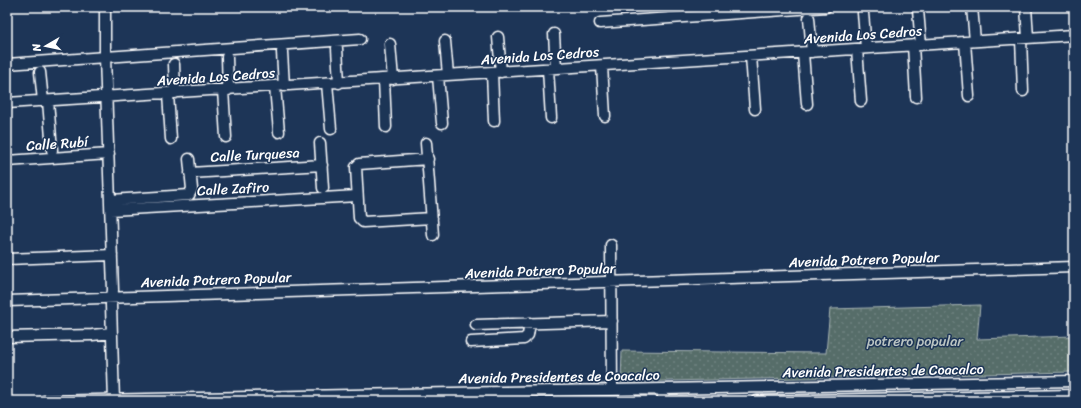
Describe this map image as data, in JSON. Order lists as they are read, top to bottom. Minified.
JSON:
{"streets":{"street":["Avenida Los Cedros","Calle Rubí","Calle Turquesa","Calle Zafiro","Avenida Potrero Popular","Avenida Presidentes de Coacalco"]},"parks":["potrero popular"],"north":"left"}
